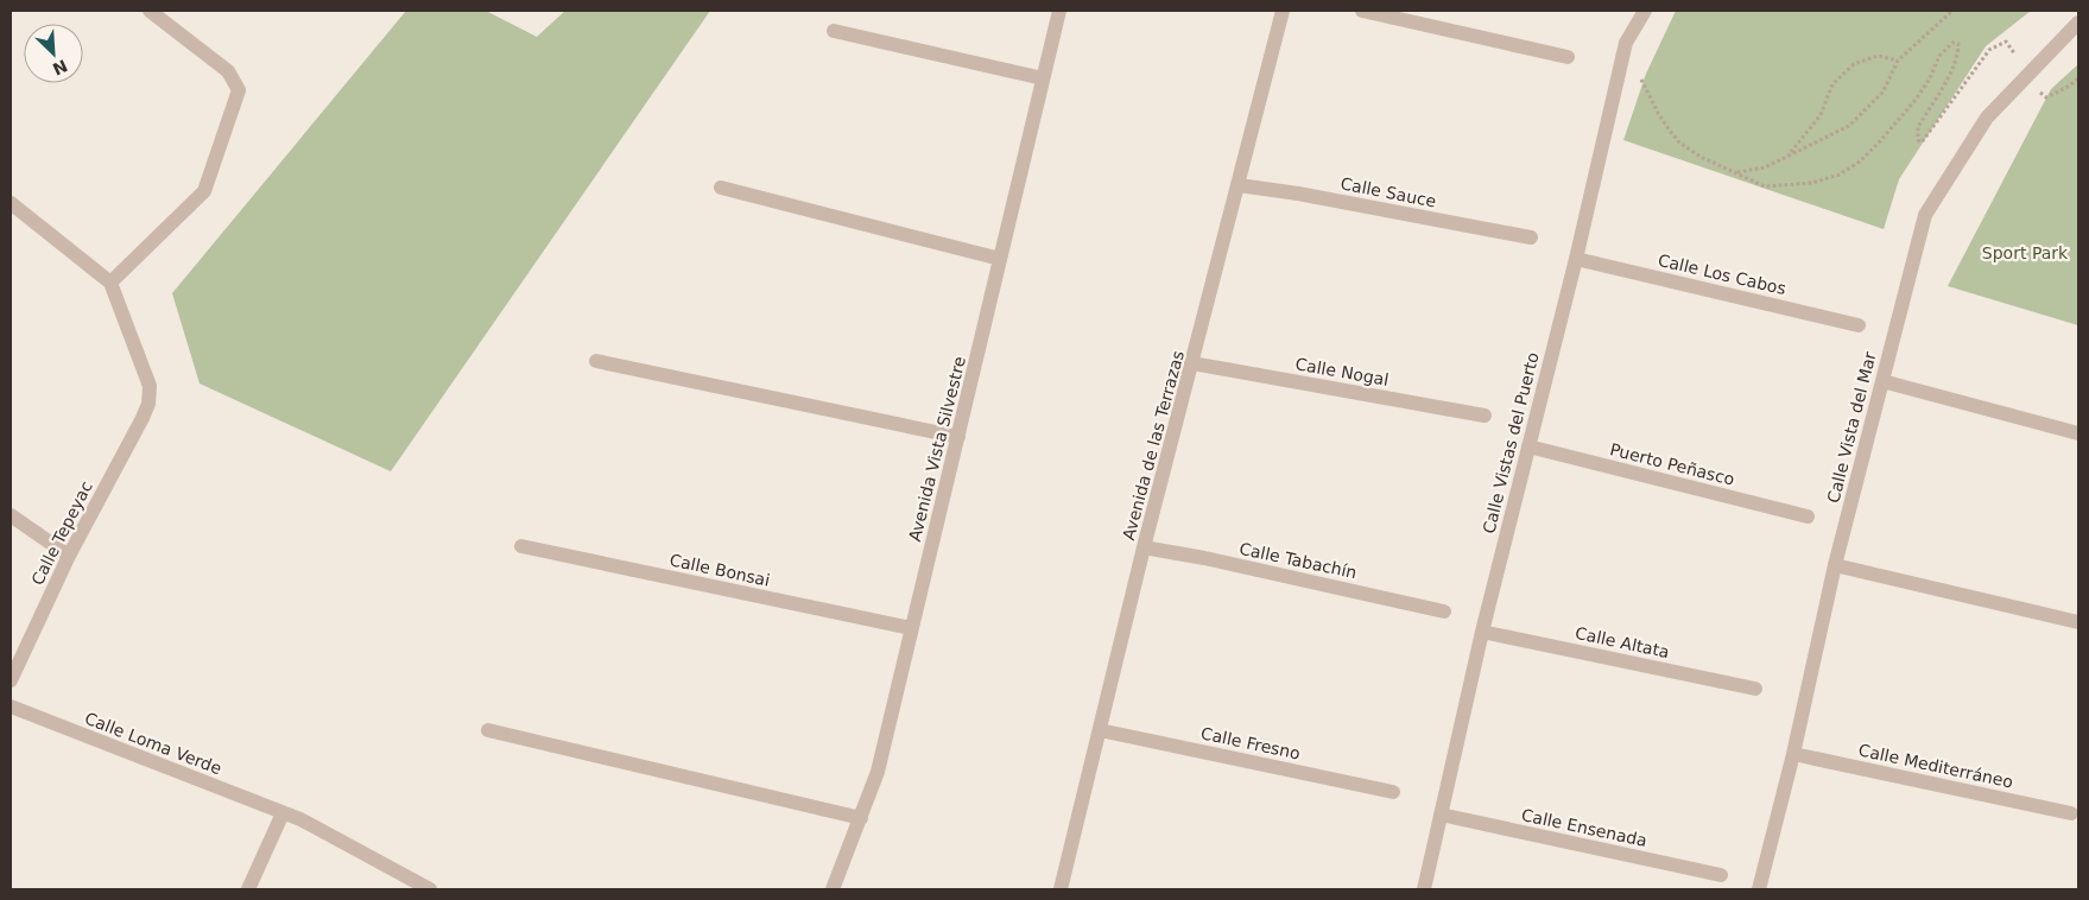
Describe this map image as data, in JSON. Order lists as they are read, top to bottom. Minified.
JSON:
{"streets":{"street":["Calle Sauce","Calle Los Cabos","Calle Nogal","Calle Vista del Mar","Calle Vistas del Puerto","Avenida de las Terrazas","Avenida Vista Silvestre","Puerto Peñasco","Calle Tepeyac","Calle Tabachín","Calle Bonsai","Calle Altata","Calle Loma Verde","Calle Fresno","Calle Mediterráneo","Calle Ensenada"]},"crossings":[["Calle Sauce","Avenida de las Terrazas"],["Calle Los Cabos","Calle Vistas del Puerto"],["Calle Nogal","Avenida de las Terrazas"],["Calle Vista del Mar","Calle Mediterráneo"],["Calle Vistas del Puerto","Puerto Peñasco"],["Calle Vistas del Puerto","Calle Altata"],["Calle Vistas del Puerto","Calle Ensenada"],["Avenida de las Terrazas","Calle Tabachín"],["Avenida de las Terrazas","Calle Fresno"],["Avenida Vista Silvestre","Calle Bonsai"]],"parks":["Sport Park"],"north":"bottom right"}
